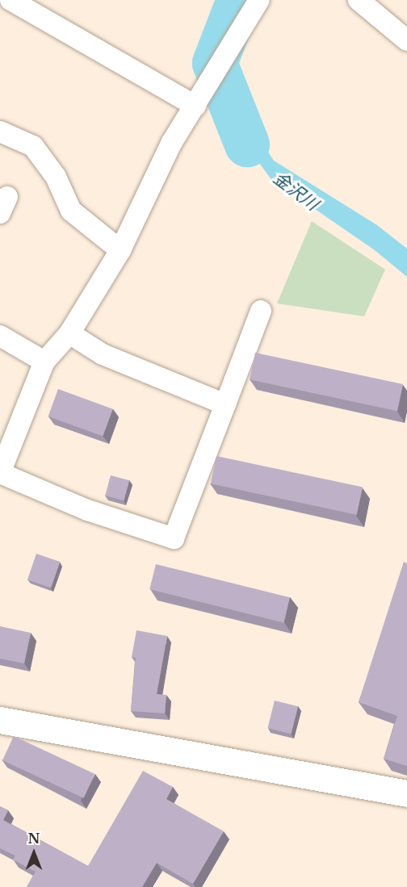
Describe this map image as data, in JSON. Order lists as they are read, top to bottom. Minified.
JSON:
{"water":["金沢川"],"north":"top"}
